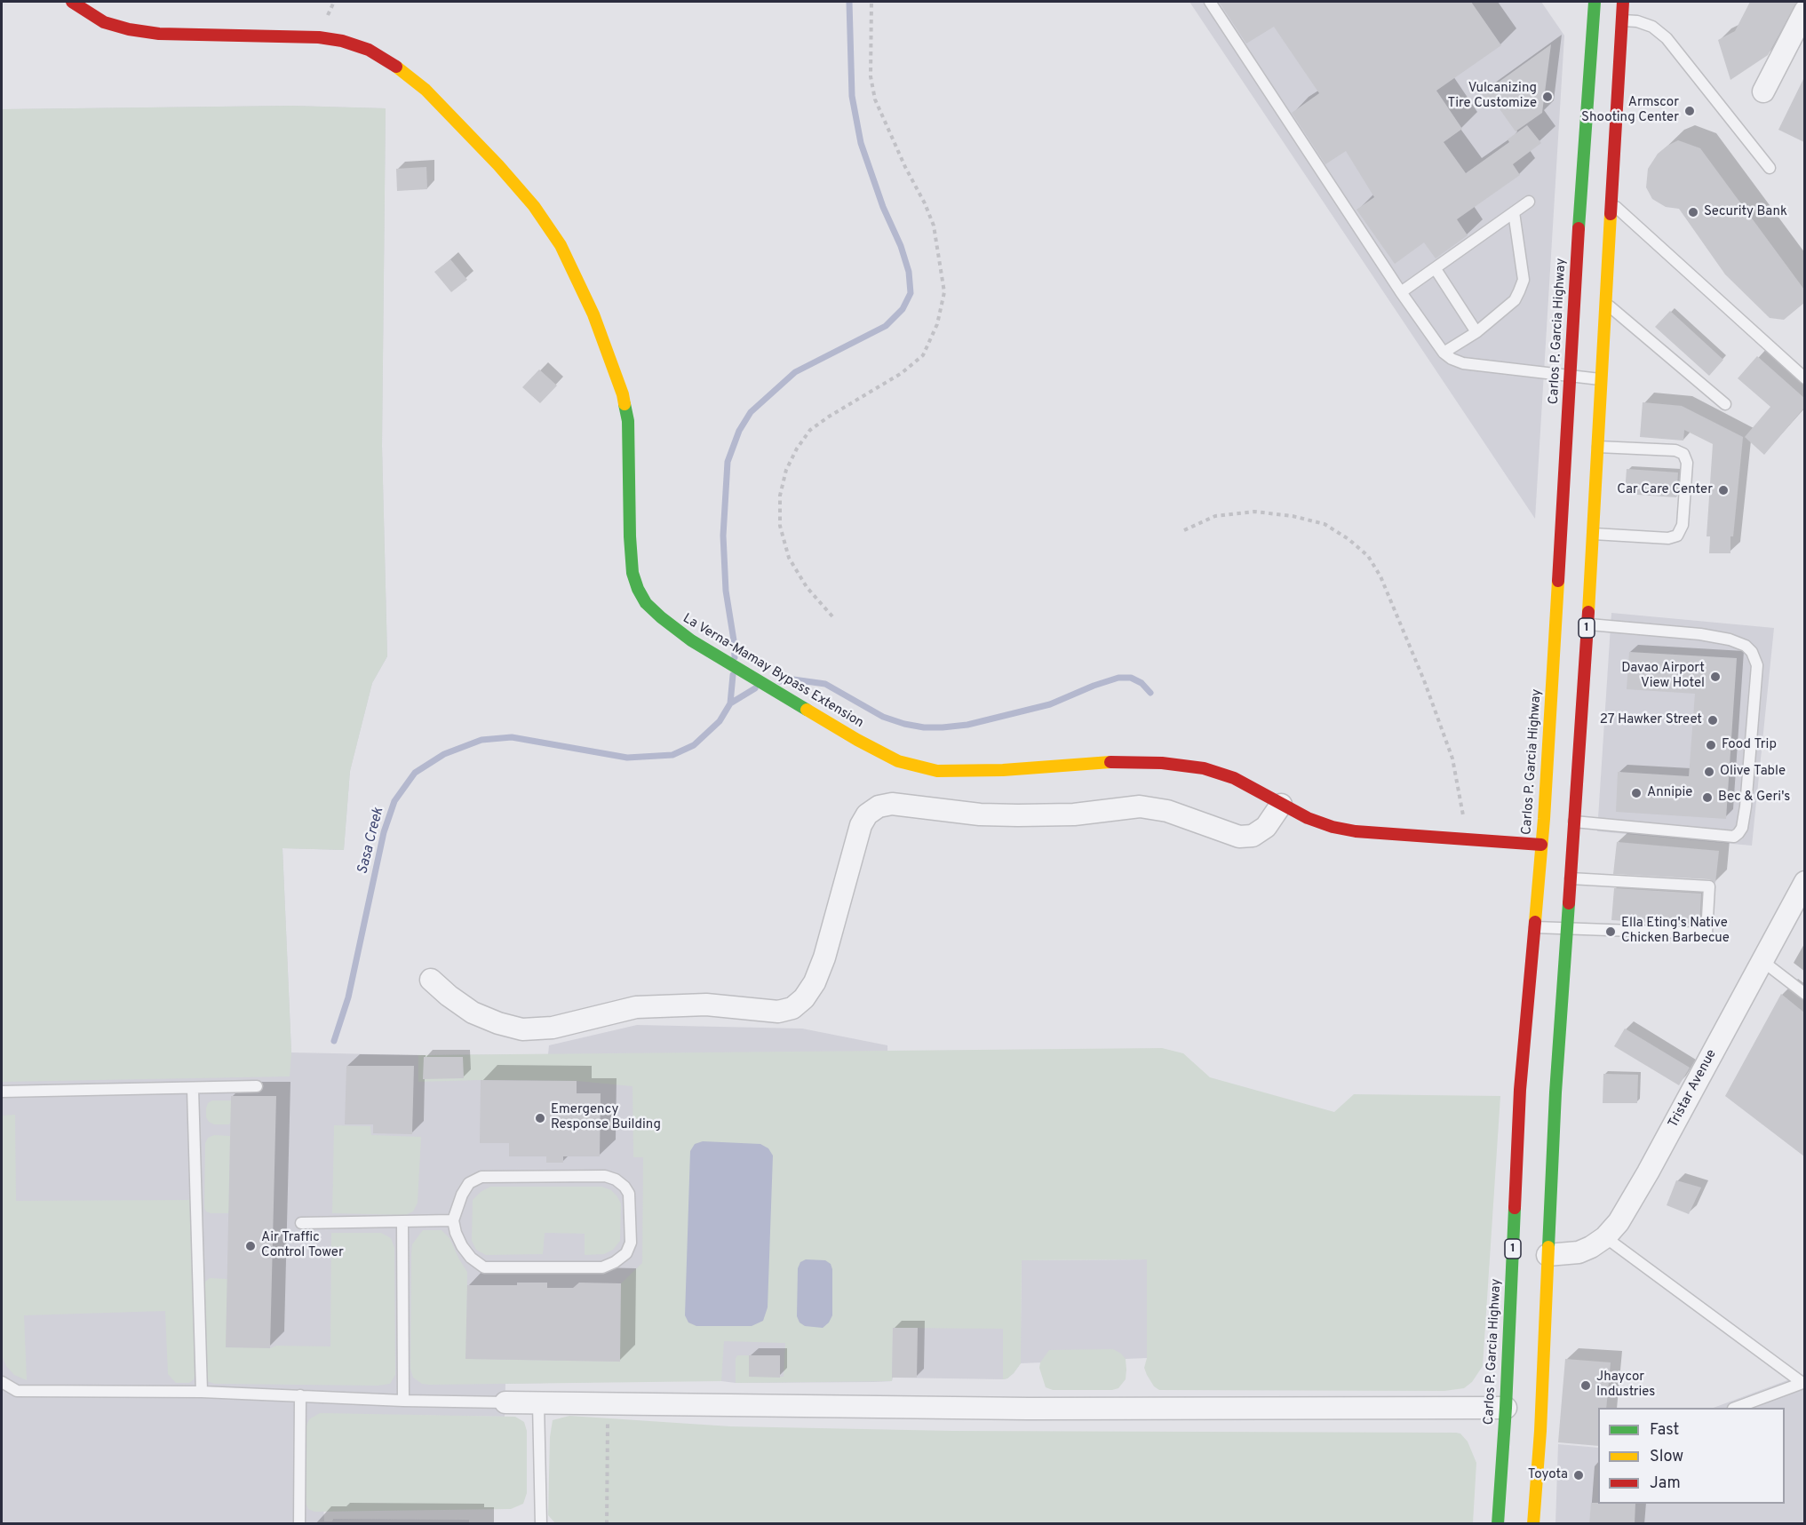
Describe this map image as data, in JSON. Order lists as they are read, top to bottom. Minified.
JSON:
{"streets":{"main road":["Carlos P. Garcia Highway","1","La Verna-Mamay Bypass Extension"],"street":["Tristar Avenue"]},"crossings":[["Carlos P. Garcia Highway","La Verna-Mamay Bypass Extension"],["Carlos P. Garcia Highway","Tristar Avenue"]],"water":["Sasa Creek"],"places":["Vulcanizing Tire Customize","Armscor Shooting Center","Security Bank","Car Care Center","Davao Airport View Hotel","27 Hawker Street","Food Trip","Olive Table","Annipie","Bec & Geri's","Ella Eting's Native Chicken Barbecue","Emergency Response Building","Air Traffic Control Tower","Jhaycor Industries","Toyota"],"legend":["Fast","Slow","Jam"]}
